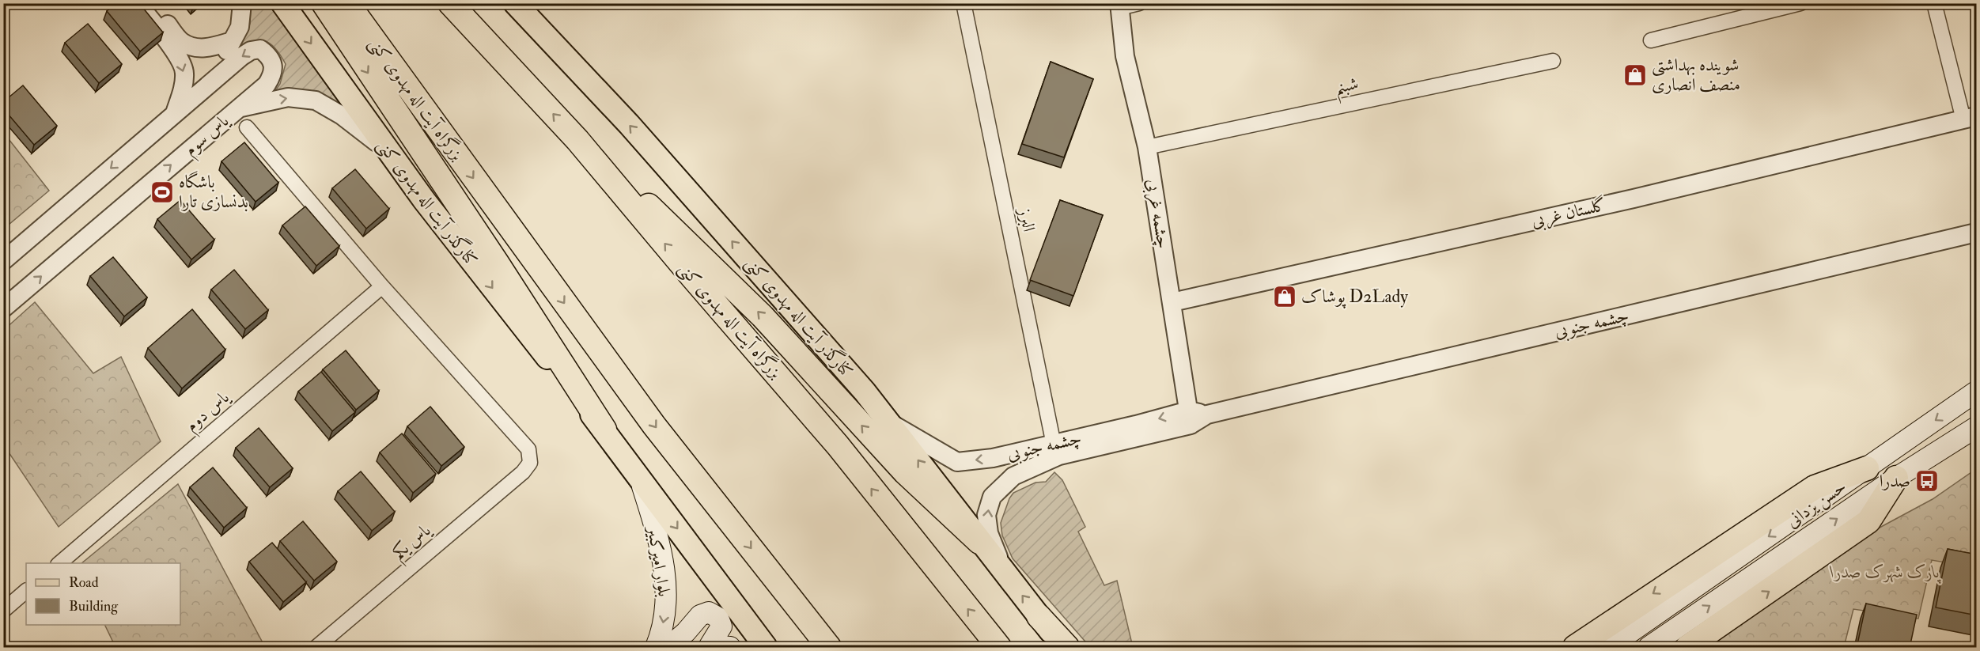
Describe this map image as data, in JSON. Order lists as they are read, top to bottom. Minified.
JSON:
{"streets":{"highway":["بزرگراه آیت اله مهدوی کنی"],"main road":["کنارگذر آیت اله مهدوی کنی","حسن یزدانی","بلوار امیرکبیر"],"street":["شبنم","یاس سوم","گلستان غربی","چشمه غربی","البرز","چشمه جنوبی","یاس دوم","یاس یکم"]},"crossings":[["شبنم","چشمه غربی"],["یاس سوم","کنارگذر آیت اله مهدوی کنی"],["کنارگذر آیت اله مهدوی کنی","چشمه جنوبی"],["کنارگذر آیت اله مهدوی کنی","بلوار امیرکبیر"],["گلستان غربی","چشمه غربی"],["چشمه غربی","چشمه جنوبی"],["البرز","چشمه جنوبی"],["یاس دوم","یاس یکم"]],"one_way":["بلوار امیرکبیر"],"parks":["پارک شهرک صدرا"],"places":{"shop":["شوینده بهداشتی منصف انصاری","پوشاک D2Lady"],"sports":["باشگاه بدنسازی تارا"],"bus stop":["صدرا"]},"legend":["Road","Building"]}
